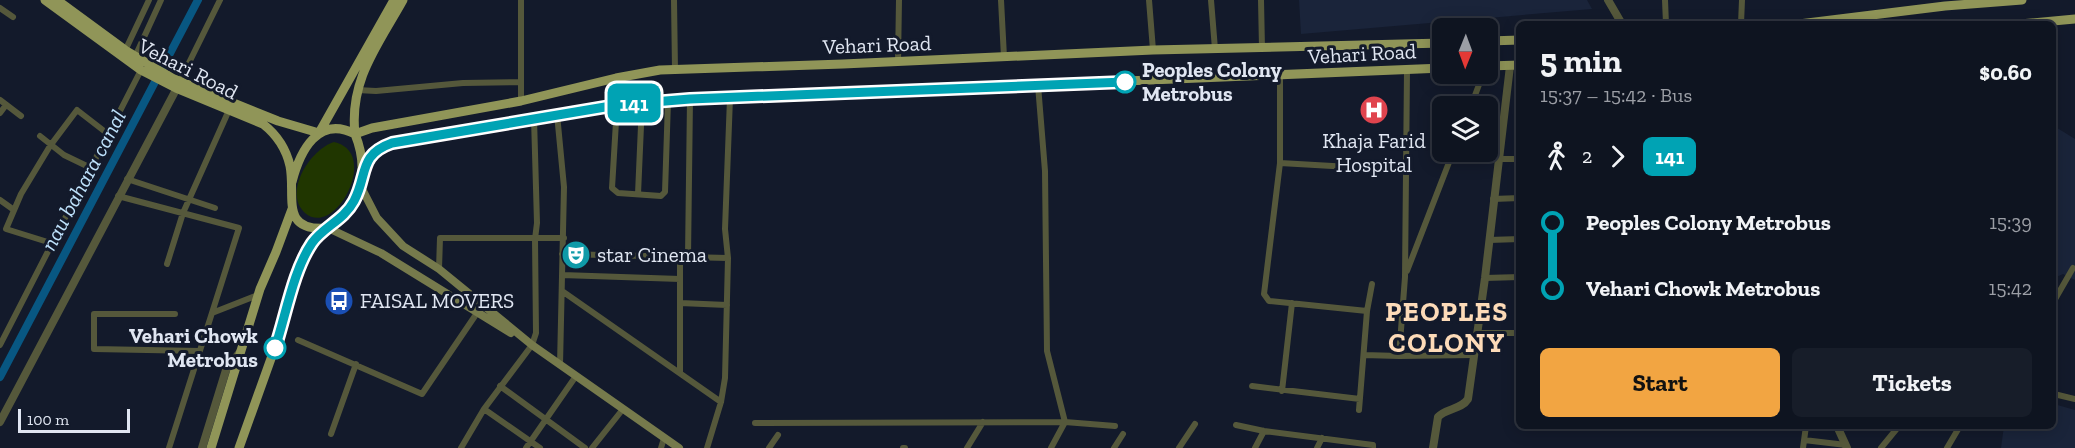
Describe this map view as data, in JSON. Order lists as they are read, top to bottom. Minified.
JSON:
{"streets":{"main road":["Vehari Road"]},"districts":["PEOPLES COLONY"],"water":["nau bahara canal"],"places":{"other":["Peoples Colony Metrobus","Vehari Chowk Metrobus"],"hospital":["Khaja Farid Hospital"],"theatre":["star Cinema"],"bus stop":["FAISAL MOVERS"]},"lines":["bus line 141"],"scale_bar":"100 m","north":"bottom","page":{"on_map":"141","heading":["5 min","15:37 – 15:42 · Bus","$0.60"],"legs":["2","141"],"list":[{"name":"Peoples Colony Metrobus","value":"15:39"},{"name":"Vehari Chowk Metrobus","value":"15:42"}],"buttons":["Start","Tickets"],"scale":"100 m"}}
